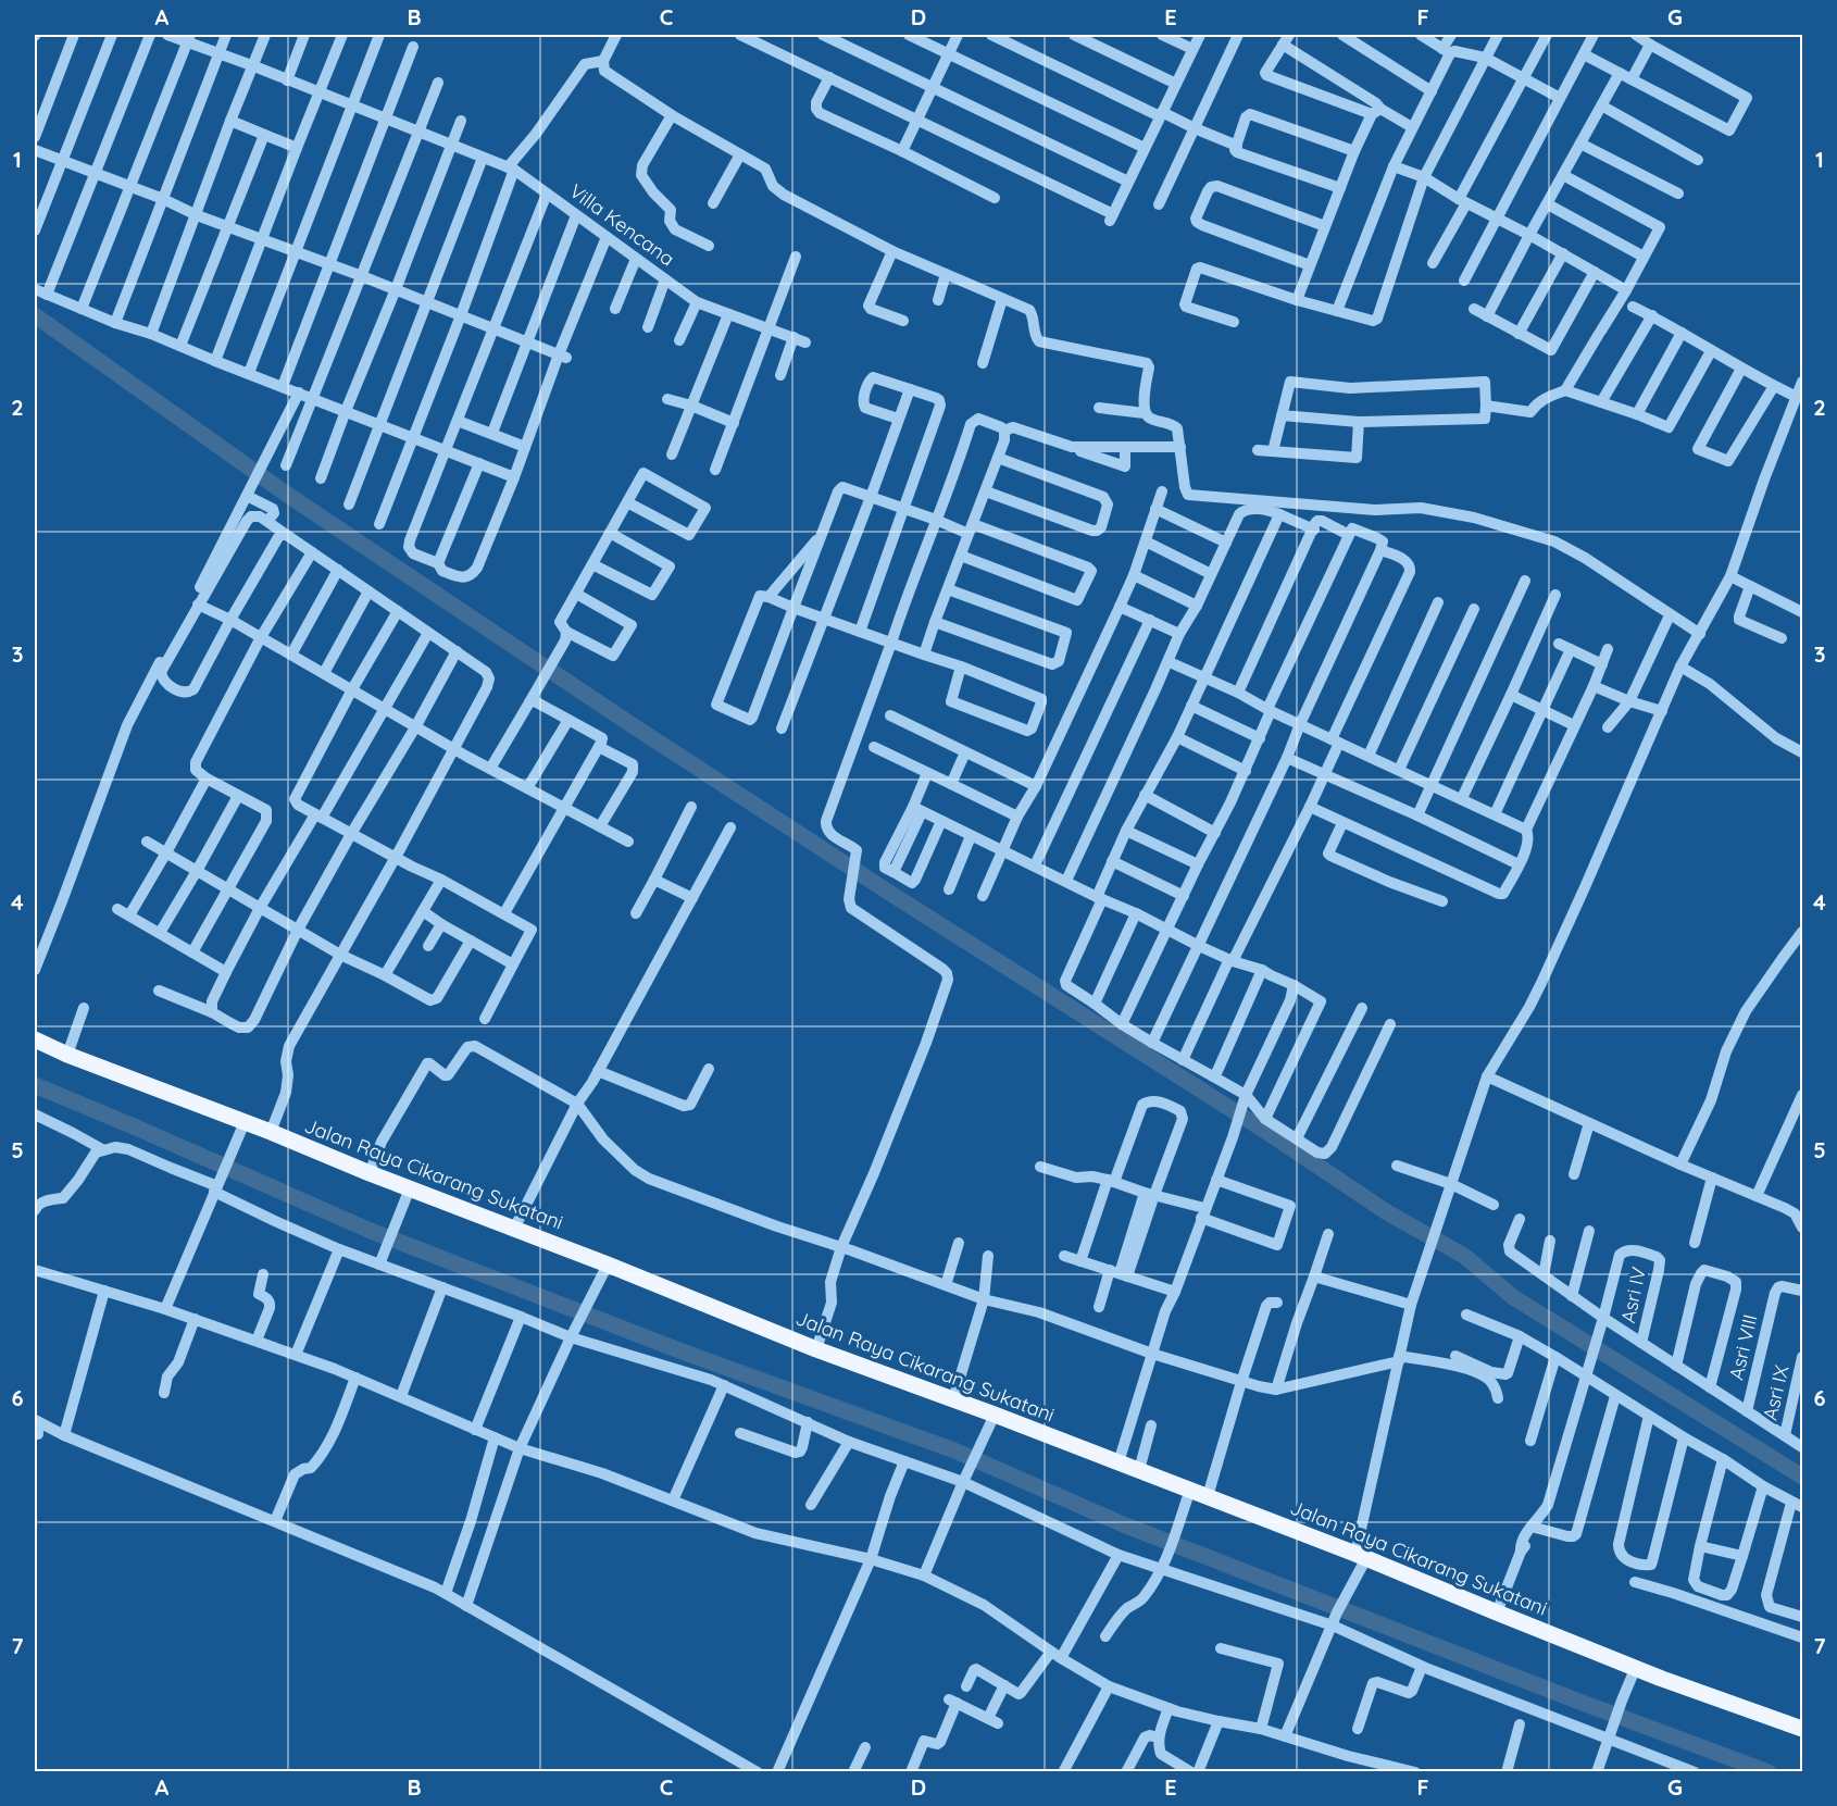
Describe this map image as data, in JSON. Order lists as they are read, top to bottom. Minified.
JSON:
{"streets":{"main road":["Jalan Raya Cikarang Sukatani"],"street":["Villa Kencana","Asri IV","Asri VIII","Asri IX"]},"grid":{"columns":["A","B","C","D","E","F","G"],"rows":["1","2","3","4","5","6","7"]}}
